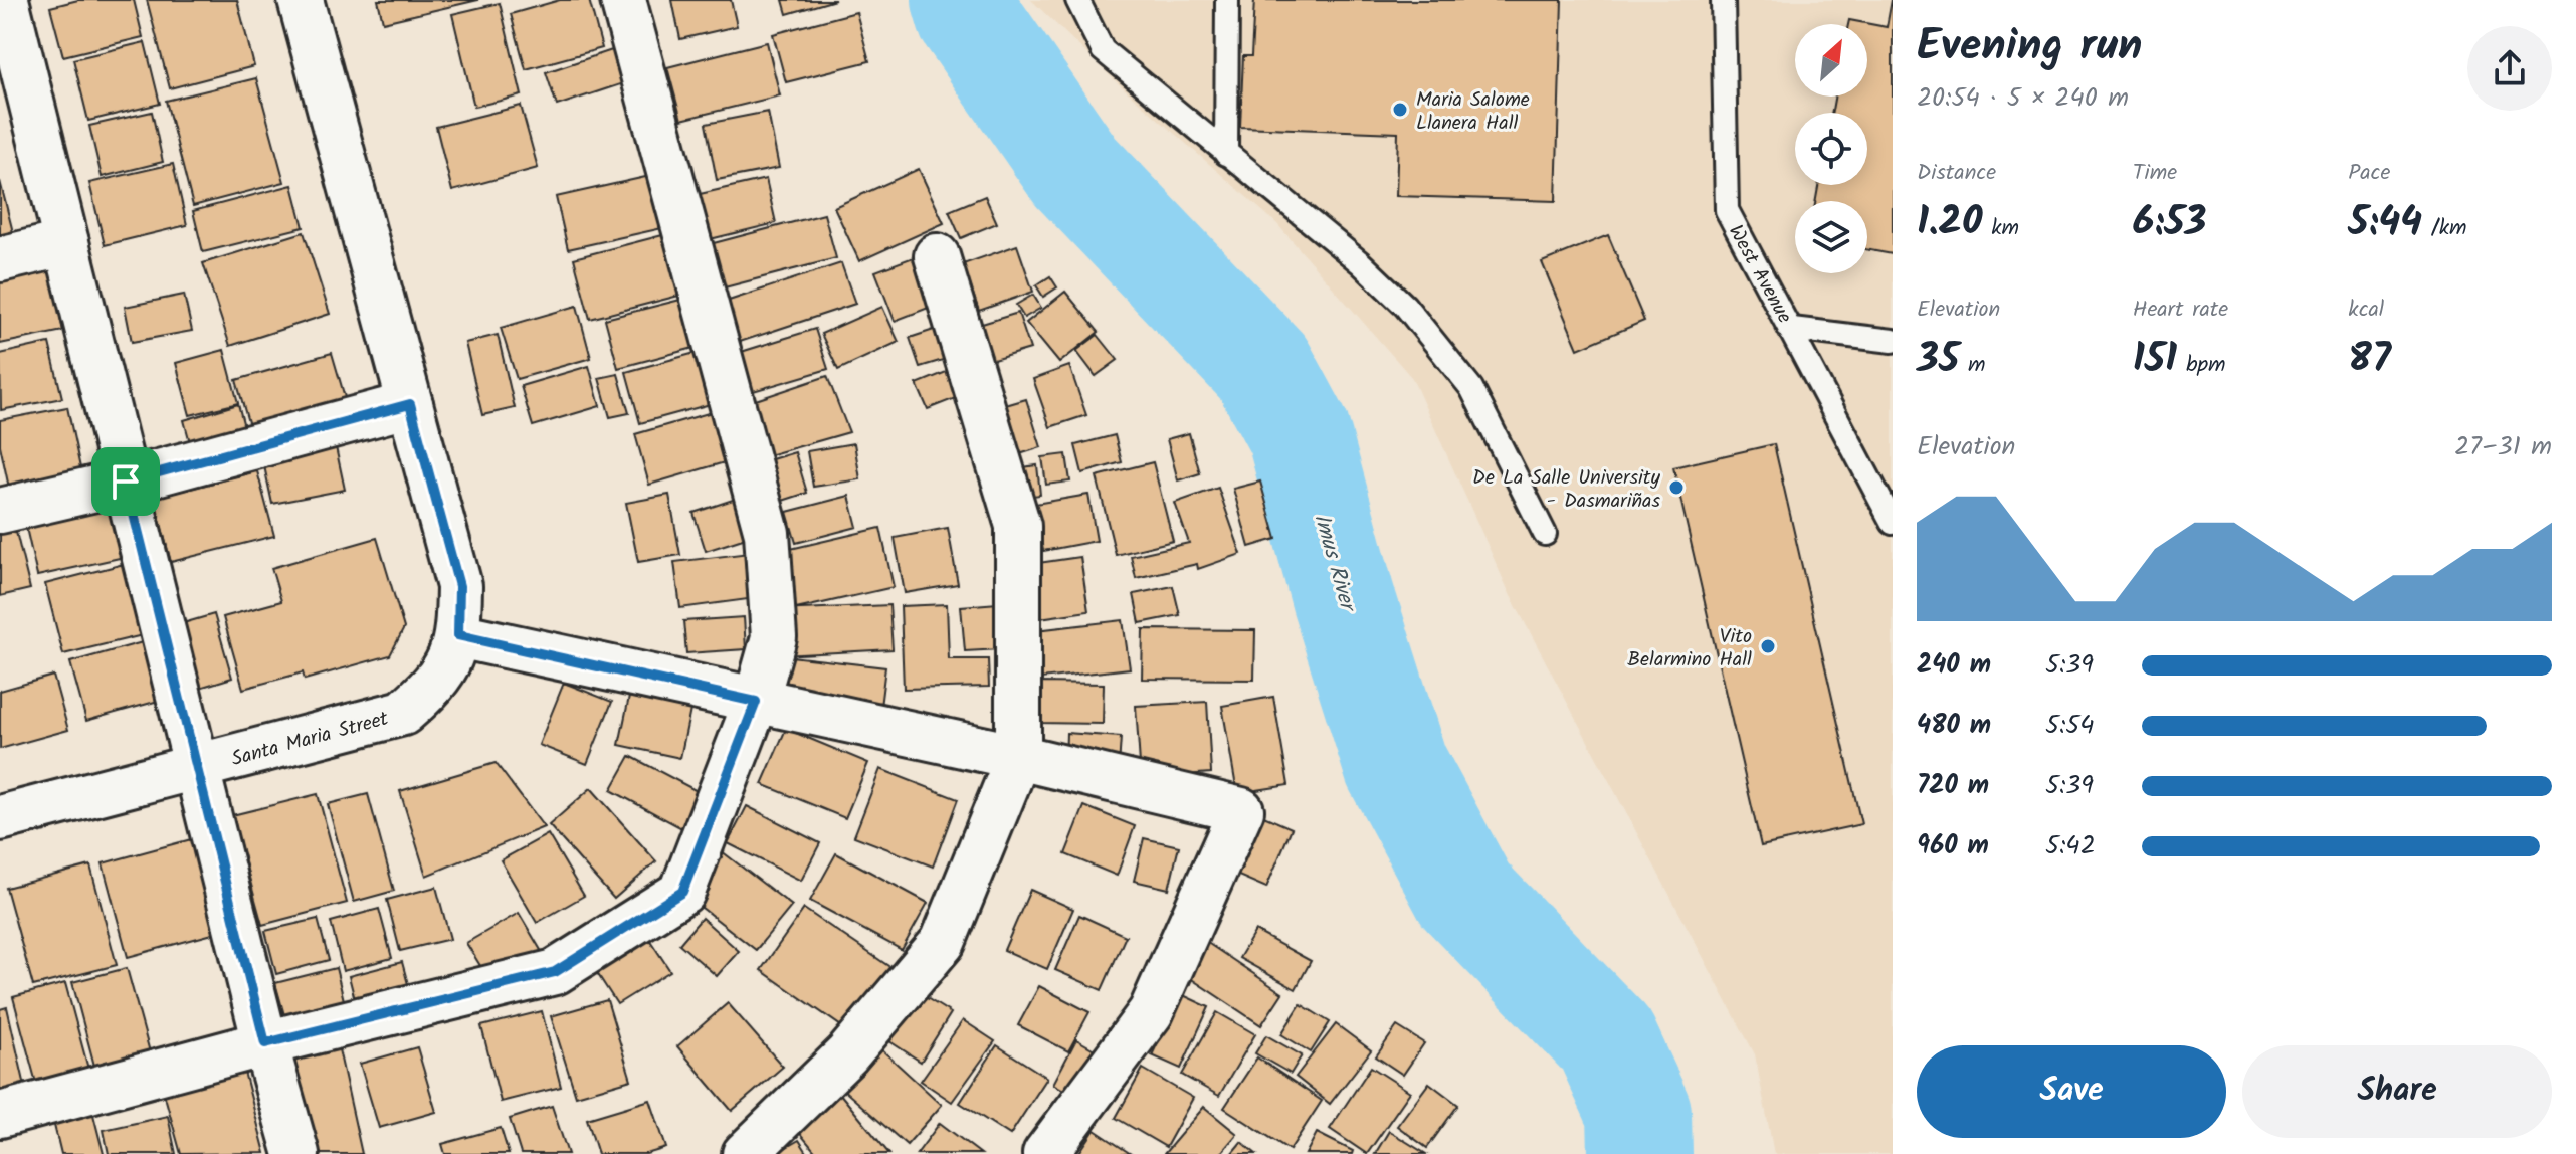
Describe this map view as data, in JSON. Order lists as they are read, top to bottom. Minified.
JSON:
{"streets":{"street":["Santa Maria Street"],"lane":["West Avenue"]},"water":["Imus River"],"places":["Maria Salome Llanera Hall","De La Salle University - Dasmariñas","Vito Belarmino Hall"],"north":"top right","page":{"heading":["Evening run","20:54 · 5 × 240 m"],"stats":[["Distance","1.20 km"],["Time","6:53"],["Pace","5:44 /km"],["Elevation","35 m"],["Heart rate","151 bpm"],["kcal","87"]],"chart":["Elevation","27–31 m"],"list":[{"name":"240 m","note":"5:39"},{"name":"480 m","note":"5:54"},{"name":"720 m","note":"5:39"},{"name":"960 m","note":"5:42"}],"buttons":["Save","Share"]}}
